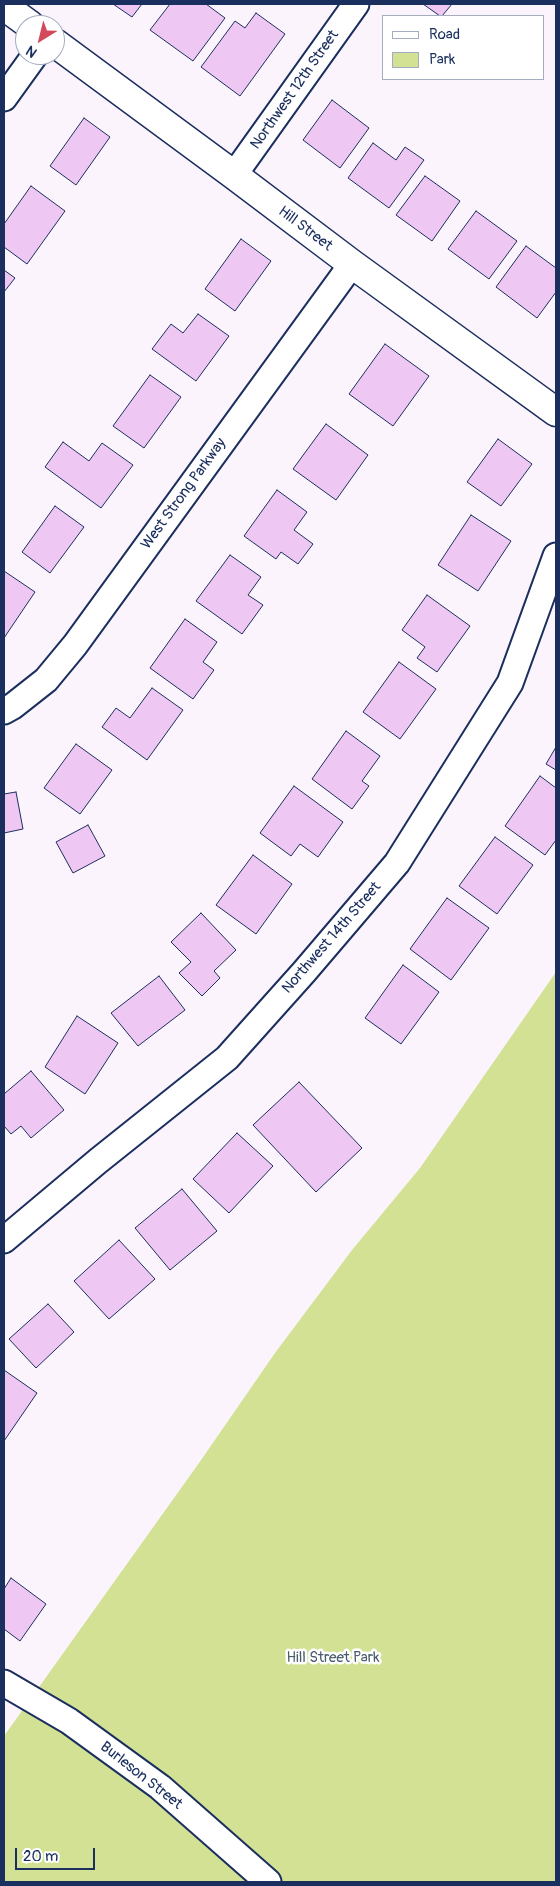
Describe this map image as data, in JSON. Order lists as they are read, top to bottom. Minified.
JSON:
{"streets":{"street":["Northwest 12th Street","Hill Street","West Strong Parkway","Northwest 14th Street","Burleson Street"]},"crossings":[["Northwest 12th Street","Hill Street"],["Hill Street","West Strong Parkway"]],"parks":["Hill Street Park"],"legend":["Road","Park"],"scale_bar":"20 m","north":"bottom left"}
